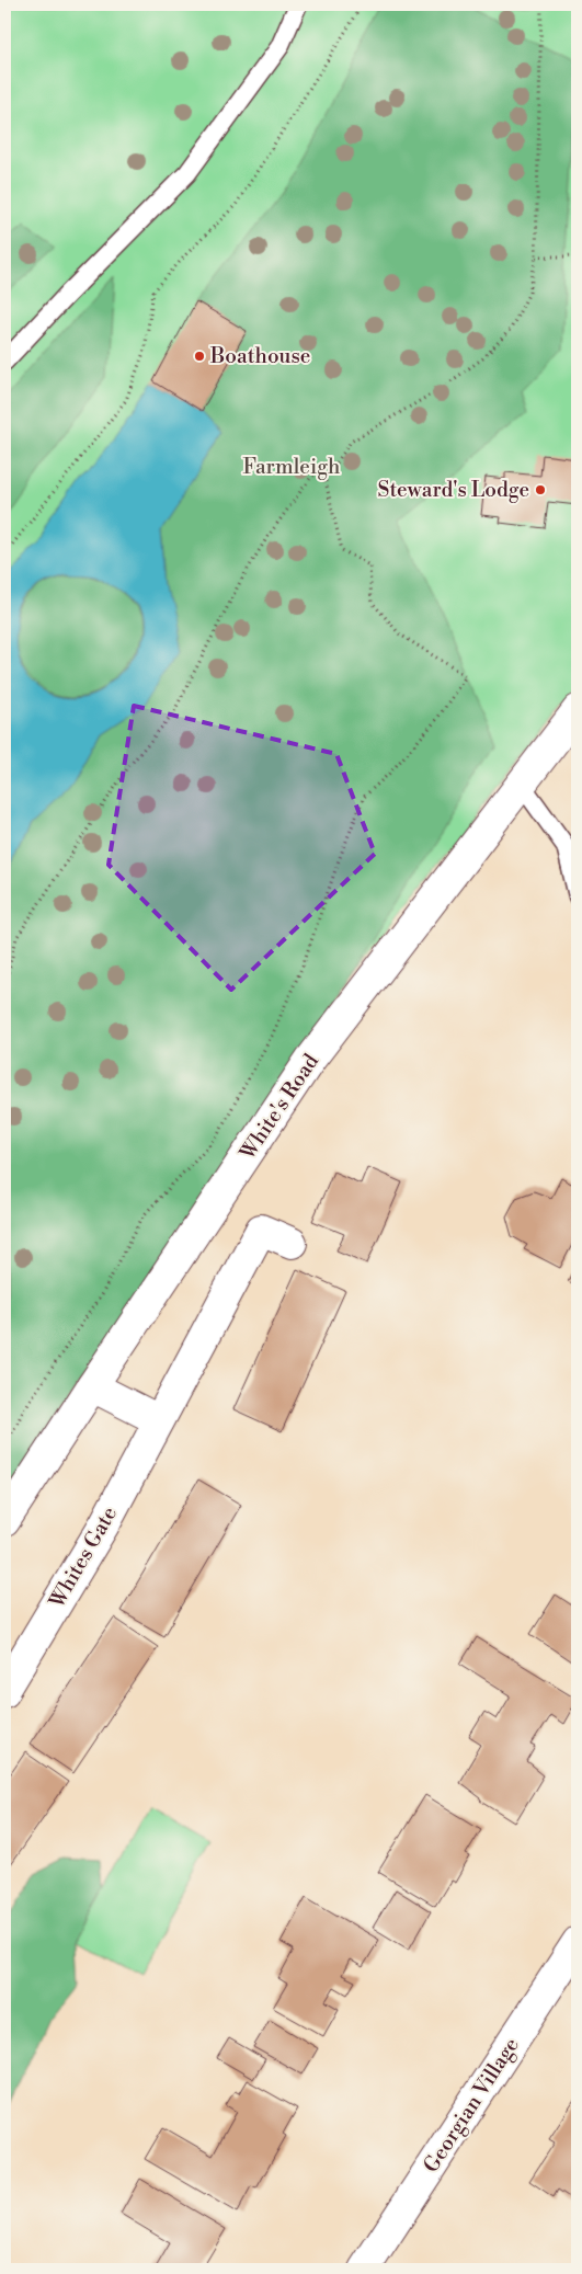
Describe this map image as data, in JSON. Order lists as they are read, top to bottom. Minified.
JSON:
{"streets":{"street":["White's Road","Whites Gate","Georgian Village"]},"parks":["Farmleigh"],"places":["Boathouse","Steward's Lodge"]}
